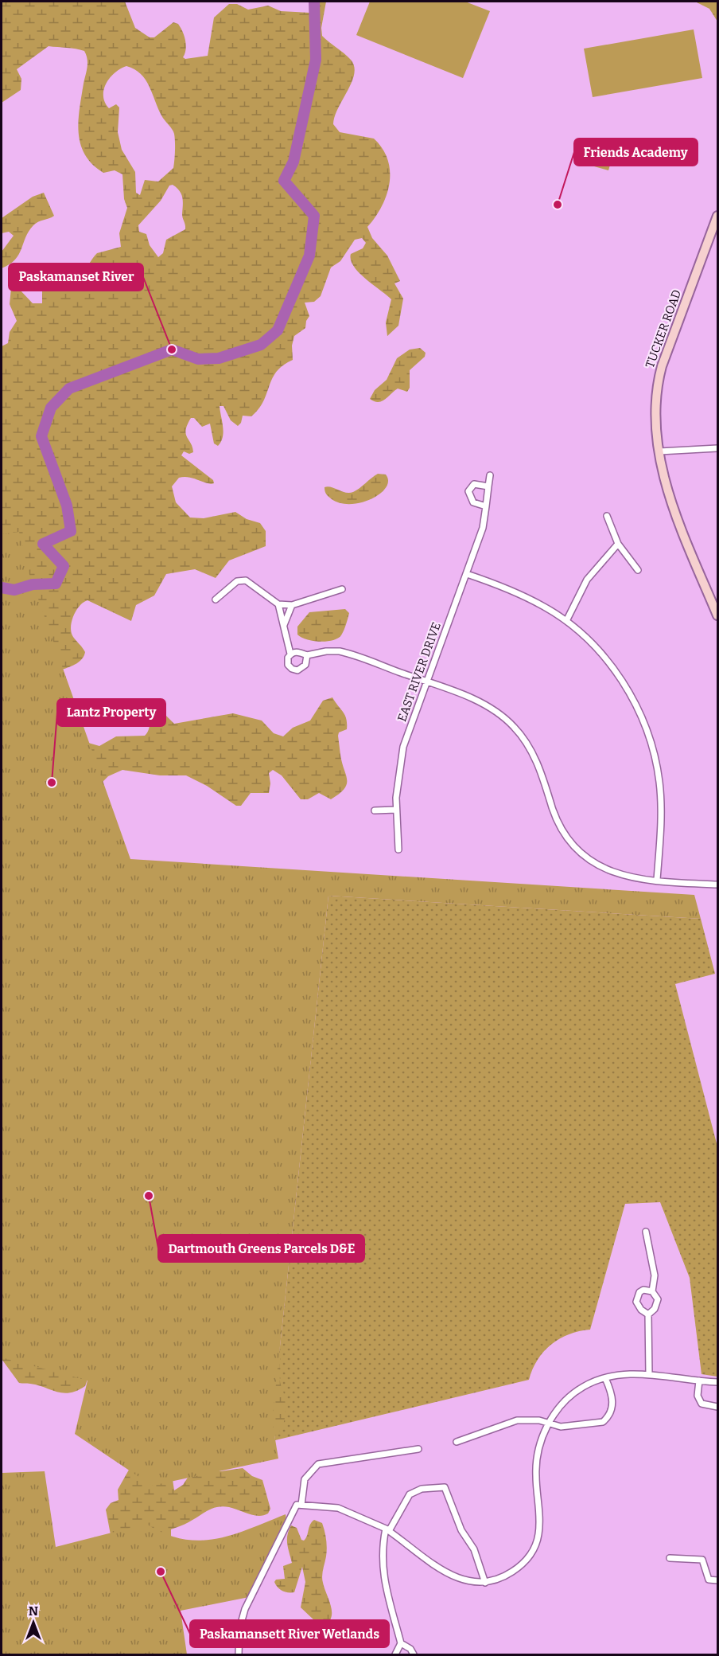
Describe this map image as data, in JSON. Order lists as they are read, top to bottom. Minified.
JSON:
{"streets":{"main road":["TUCKER ROAD"],"street":["EAST RIVER DRIVE"]},"places":["Friends Academy","Paskamanset River","Lantz Property","Dartmouth Greens Parcels D&E","Paskamansett River Wetlands"],"north":"top"}
